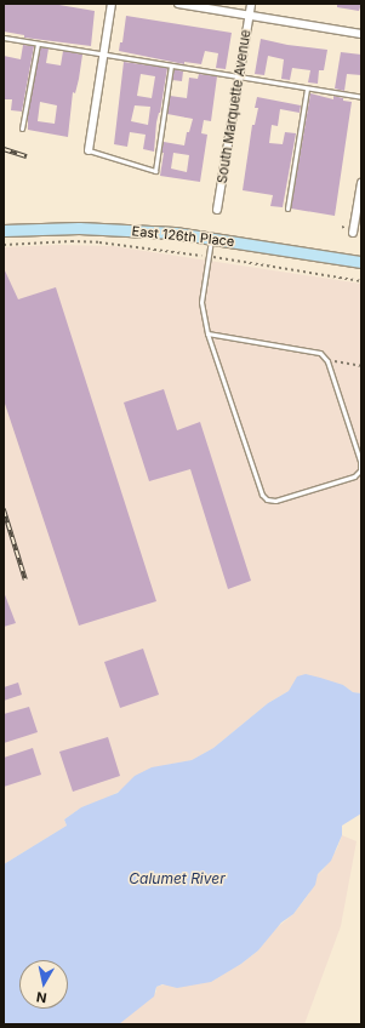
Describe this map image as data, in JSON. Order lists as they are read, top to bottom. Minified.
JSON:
{"streets":{"street":["South Marquette Avenue","East 126th Place"]},"water":["Calumet River"],"north":"bottom"}
